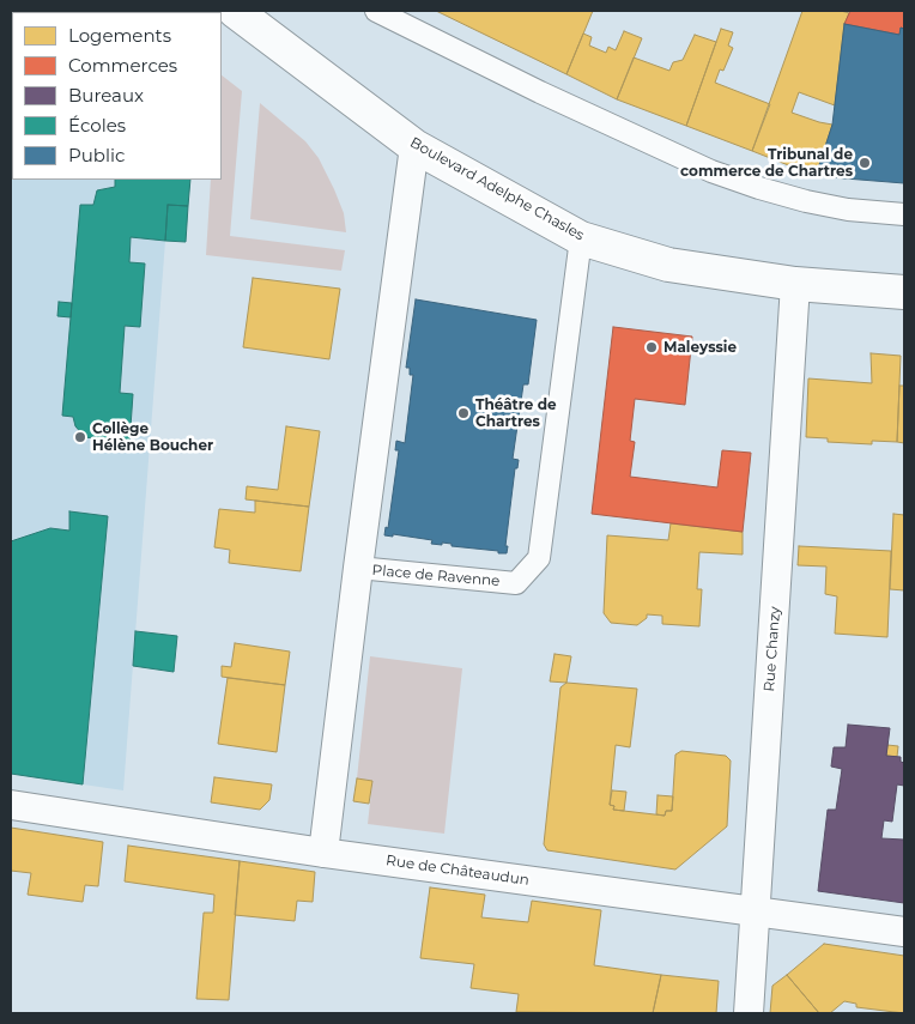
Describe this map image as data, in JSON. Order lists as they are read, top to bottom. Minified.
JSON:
{"streets":{"main road":["Boulevard Adelphe Chasles"],"street":["Place de Ravenne","Rue Chanzy","Rue de Châteaudun"]},"crossings":[["Boulevard Adelphe Chasles","Place de Ravenne"],["Boulevard Adelphe Chasles","Rue Chanzy"],["Place de Ravenne","Rue de Châteaudun"],["Rue Chanzy","Rue de Châteaudun"]],"places":["Tribunal de commerce de Chartres","Maleyssie","Théâtre de Chartres","Collège Hélène Boucher"],"legend":["Logements","Commerces","Bureaux","Écoles","Public"]}
